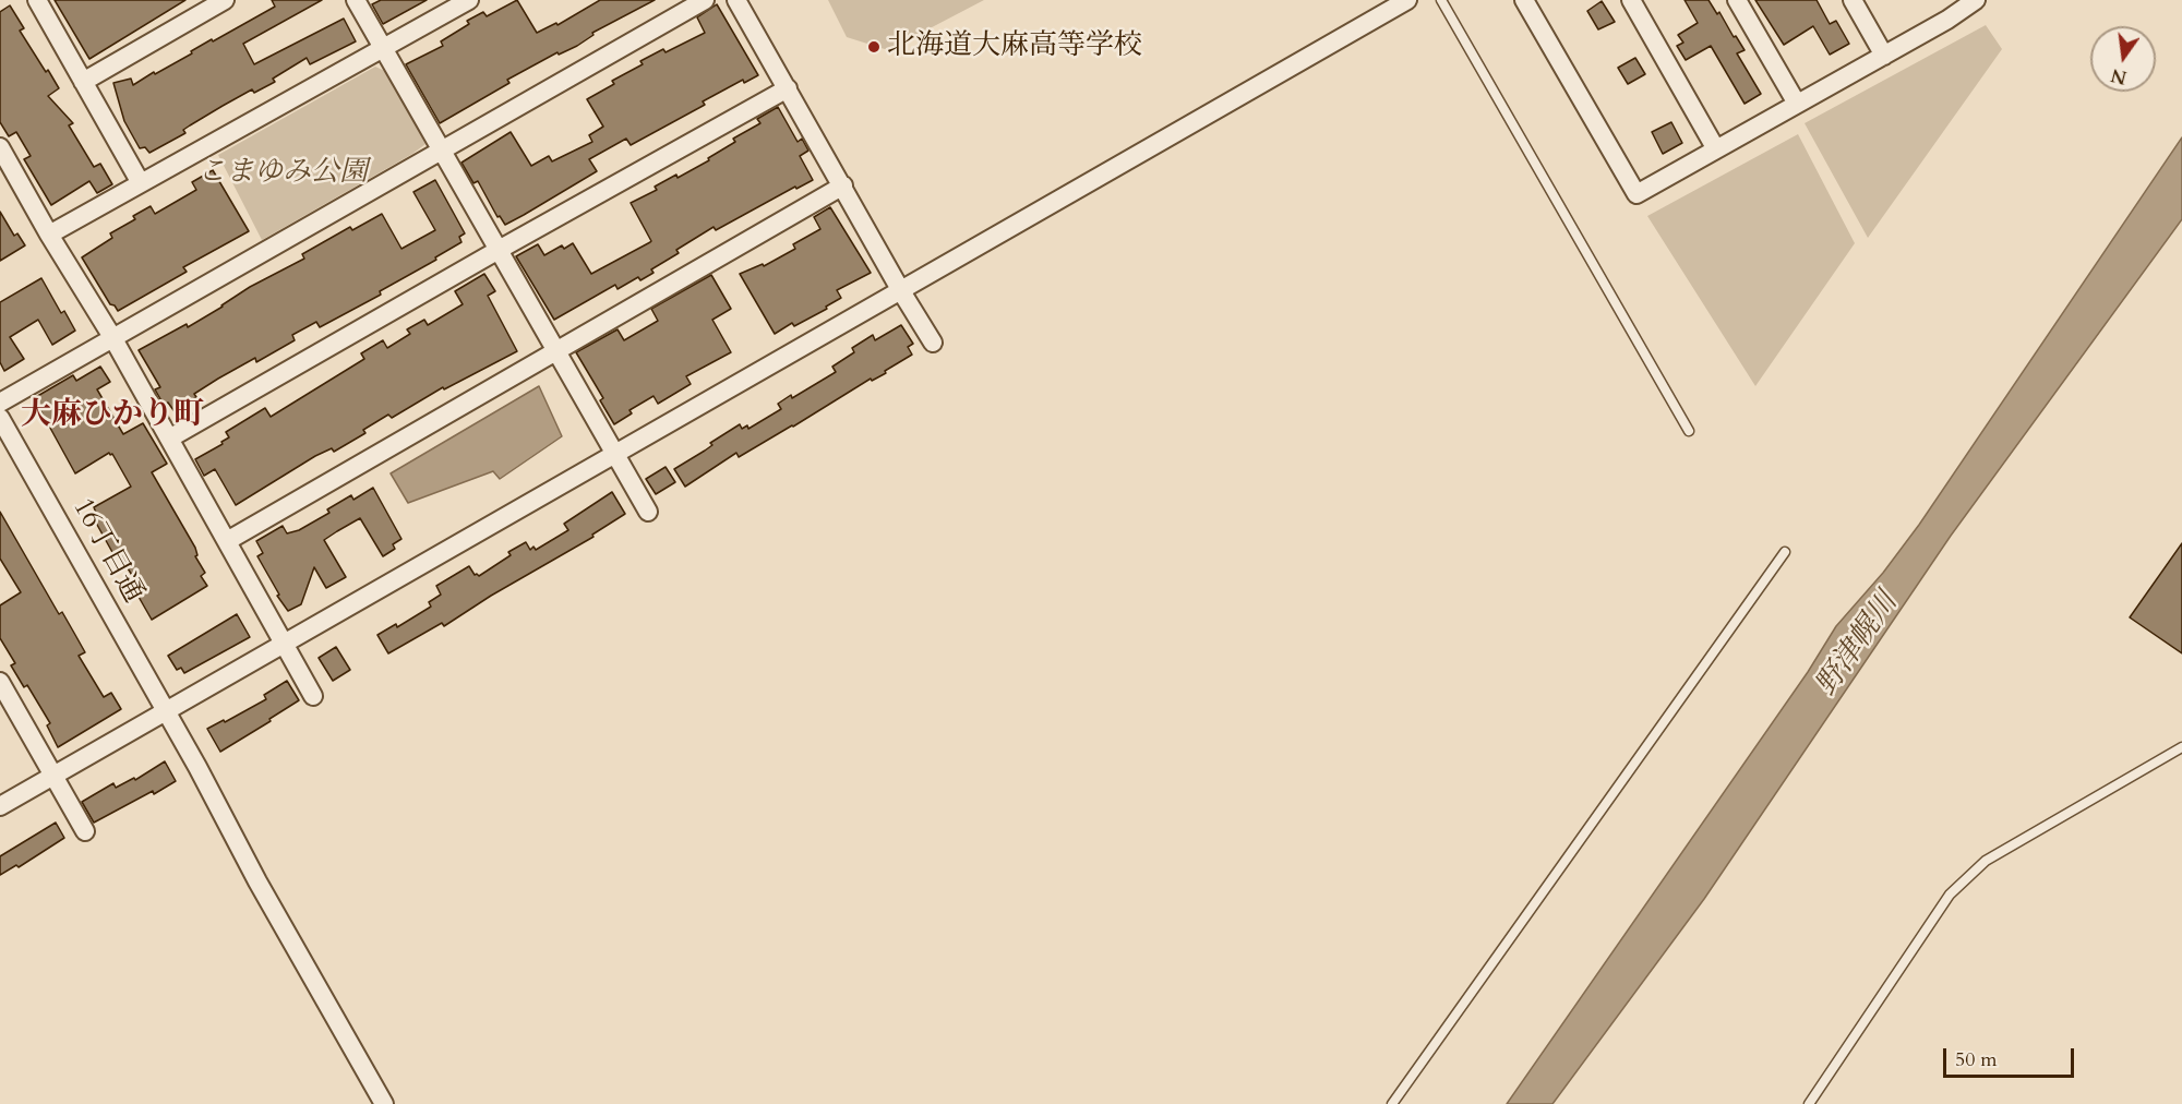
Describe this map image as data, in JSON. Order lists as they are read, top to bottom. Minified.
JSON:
{"streets":{"street":["16丁目通"]},"districts":["大麻ひかり町"],"water":["野津幌川"],"parks":["こまゆみ公園"],"places":["北海道大麻高等学校"],"scale_bar":"50 m","north":"bottom"}
